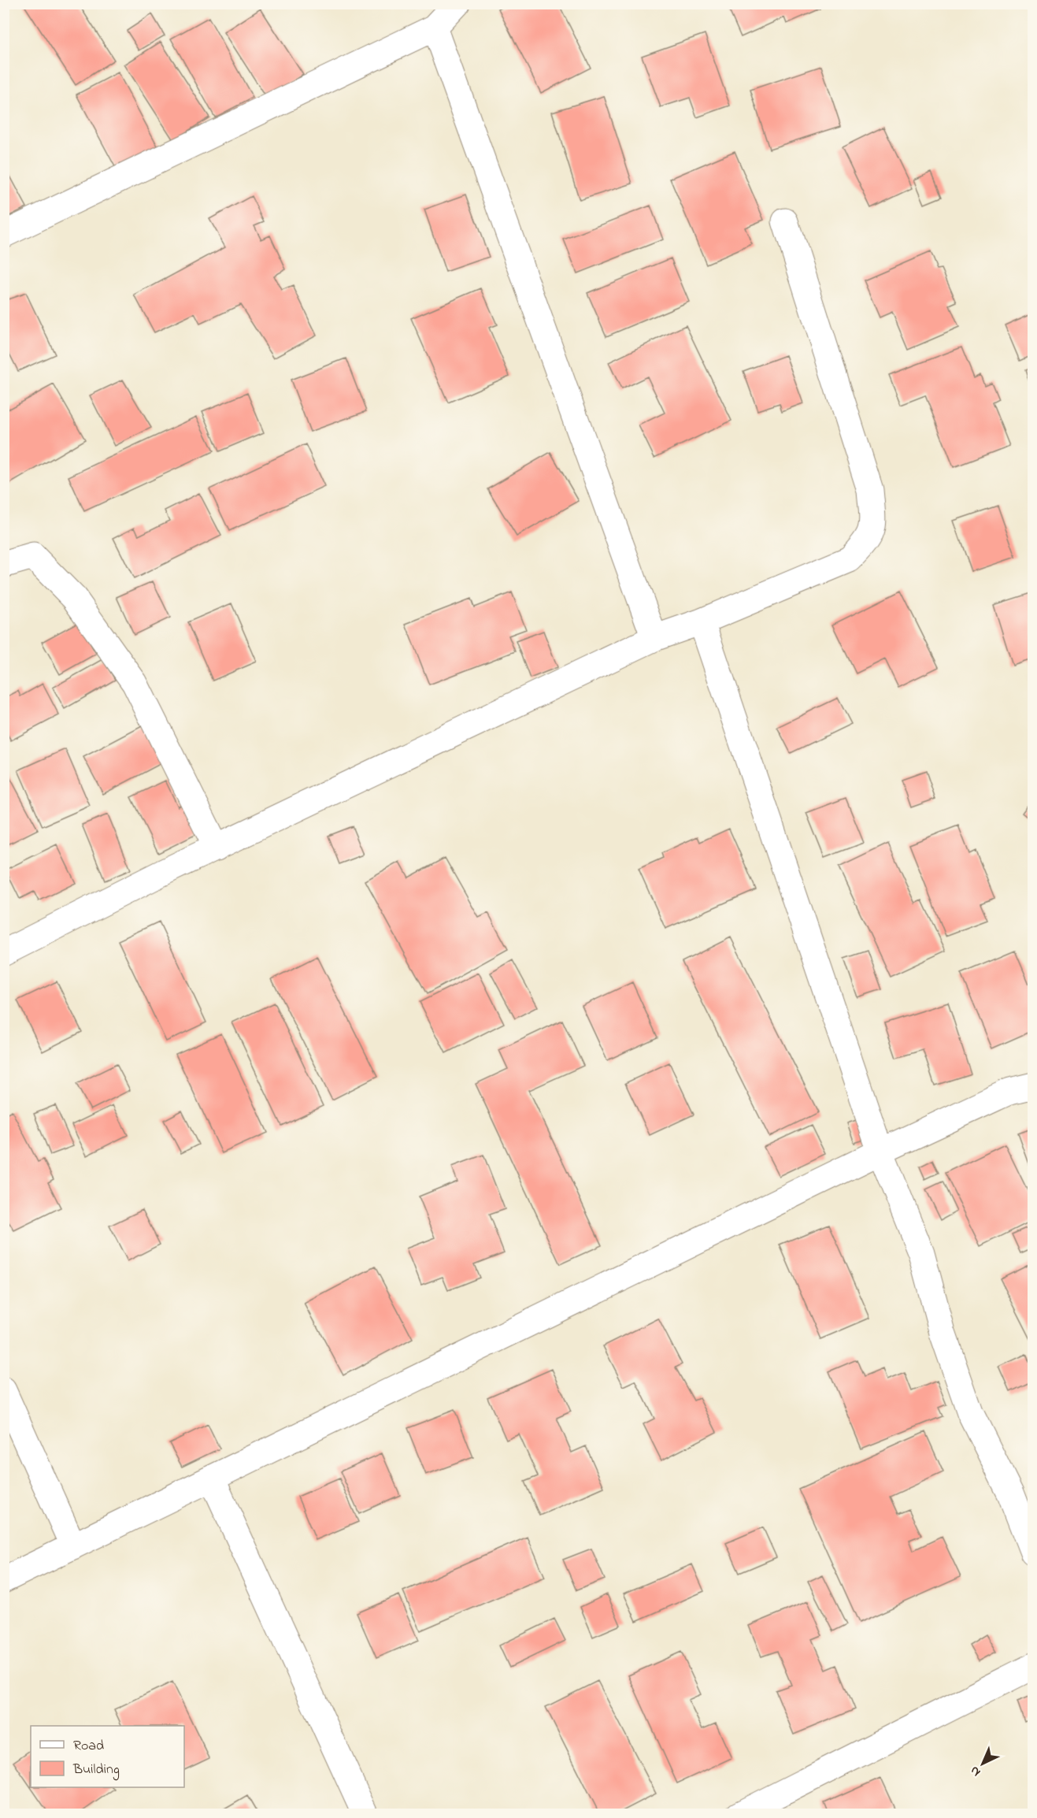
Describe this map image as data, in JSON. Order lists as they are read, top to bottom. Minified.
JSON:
{"legend":["Road","Building"],"north":"bottom left"}
